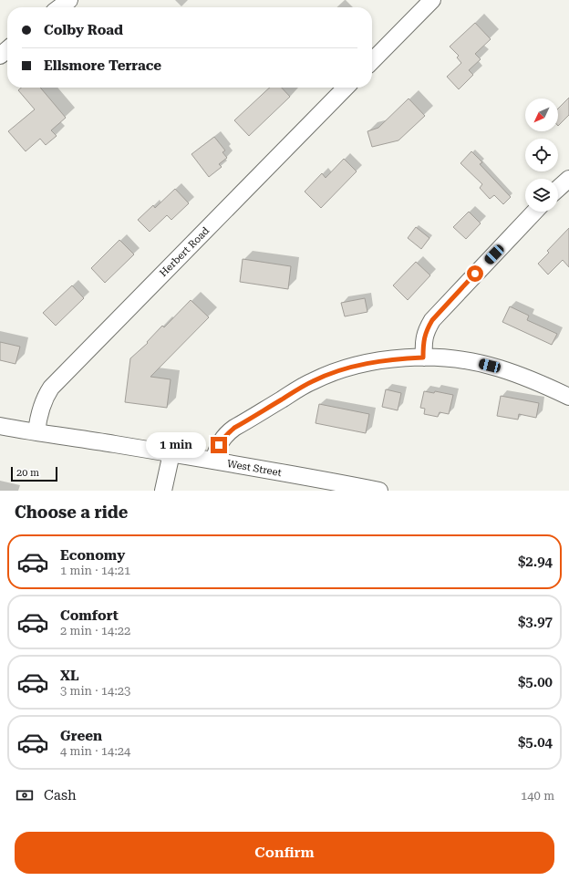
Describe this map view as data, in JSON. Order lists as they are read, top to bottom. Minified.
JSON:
{"streets":{"street":["Herbert Road","West Street"]},"crossings":[["Herbert Road","West Street"]],"scale_bar":"20 m","north":"bottom left","page":{"banner":["Colby Road","Ellsmore Terrace"],"bubble":"1 min","scale":"20 m","heading":"Choose a ride","list":[{"name":"Economy","note":"1 min · 14:21","value":"$2.94"},{"name":"Comfort","note":"2 min · 14:22","value":"$3.97"},{"name":"XL","note":"3 min · 14:23","value":"$5.00"},{"name":"Green","note":"4 min · 14:24","value":"$5.04"}],"pay":["Cash","140 m"],"buttons":"Confirm"}}
